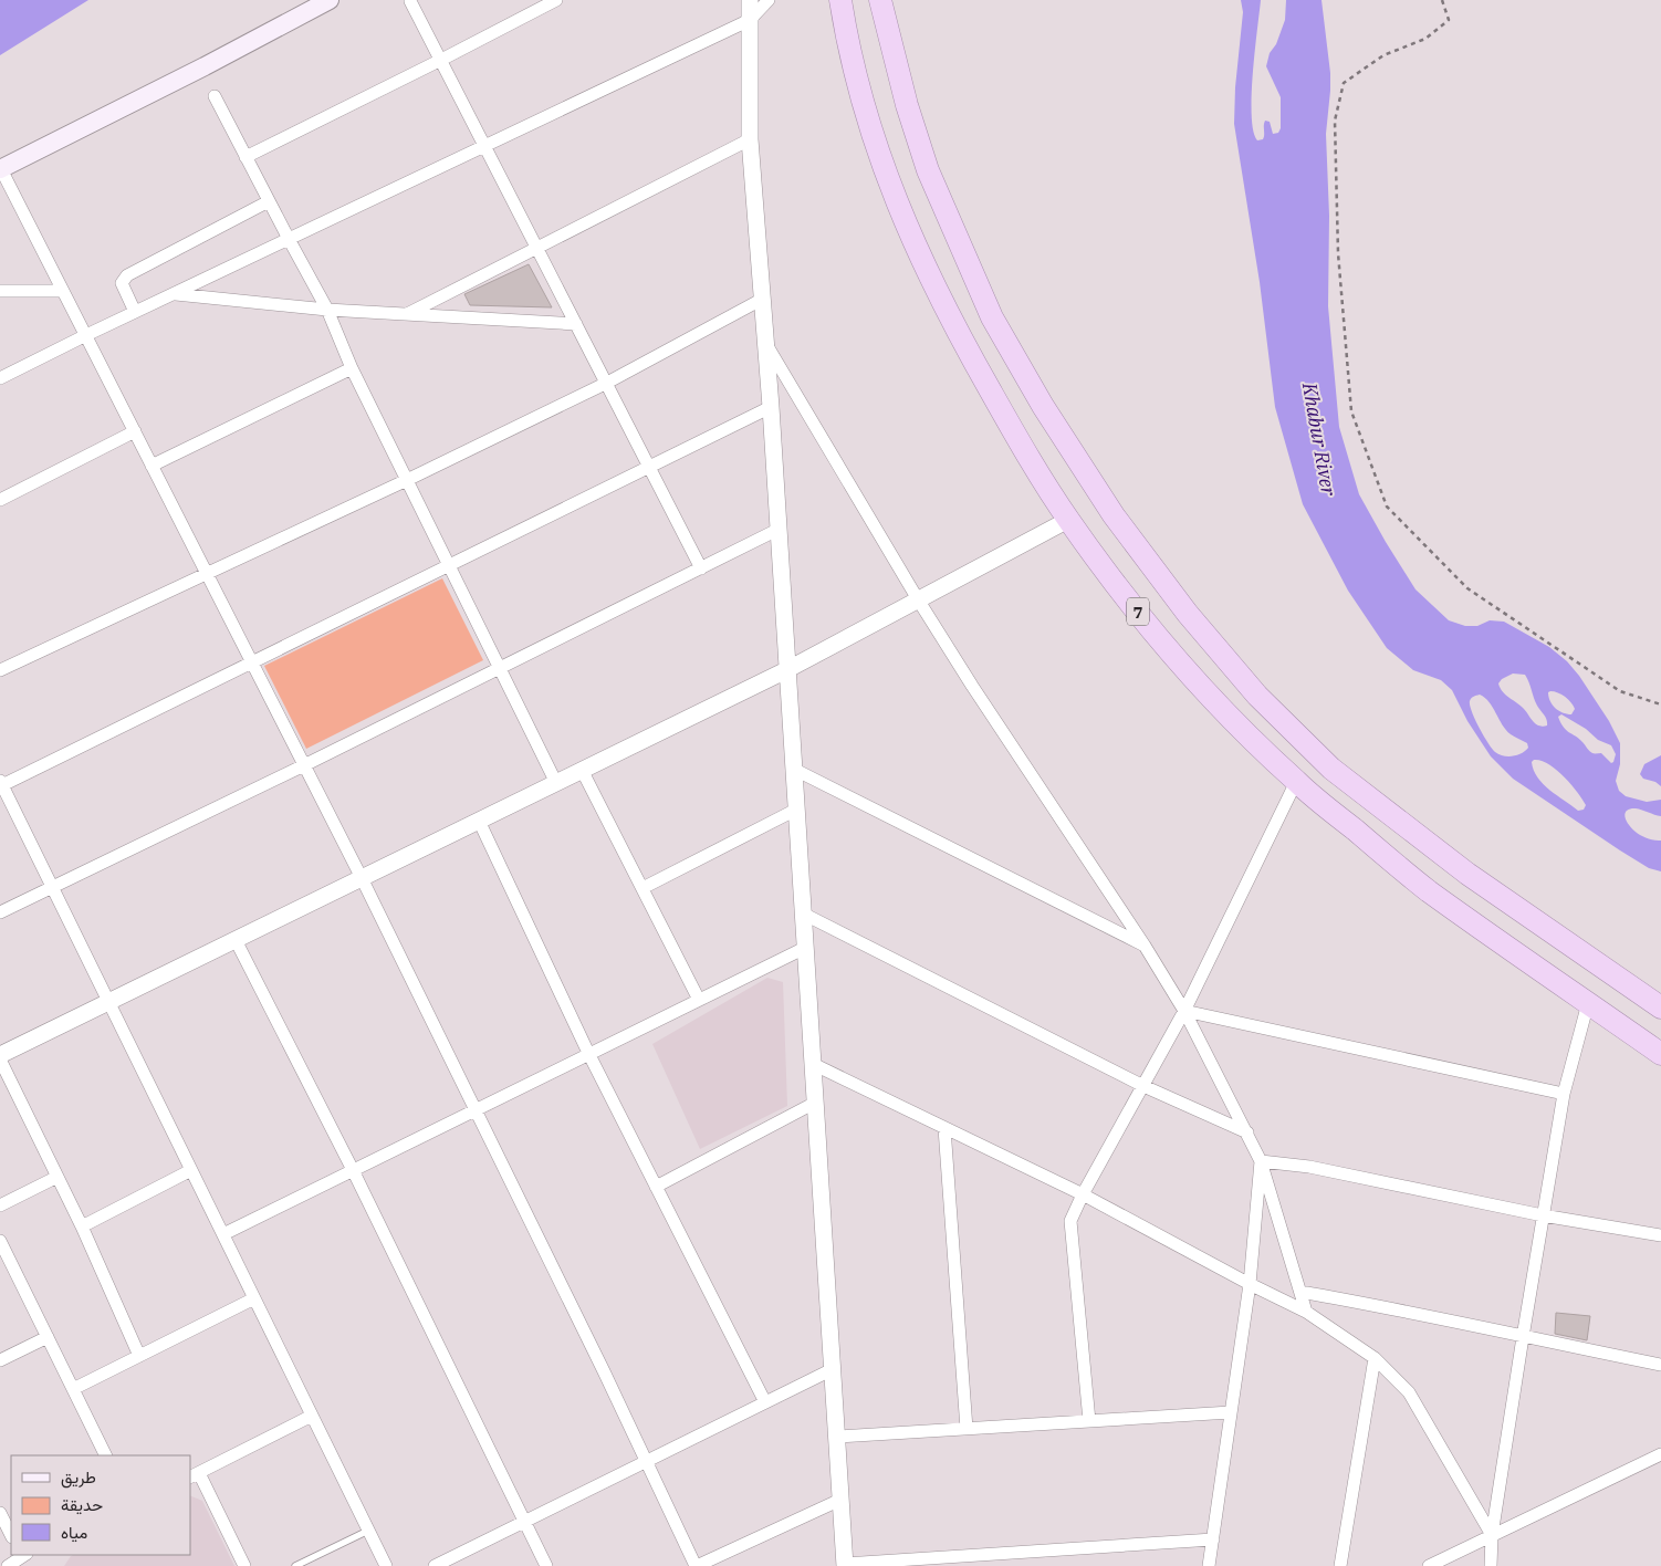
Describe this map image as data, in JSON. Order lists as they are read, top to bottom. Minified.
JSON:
{"streets":{"highway":["7"]},"water":["Khabur River"],"legend":["طريق","حديقة","مياه"]}
